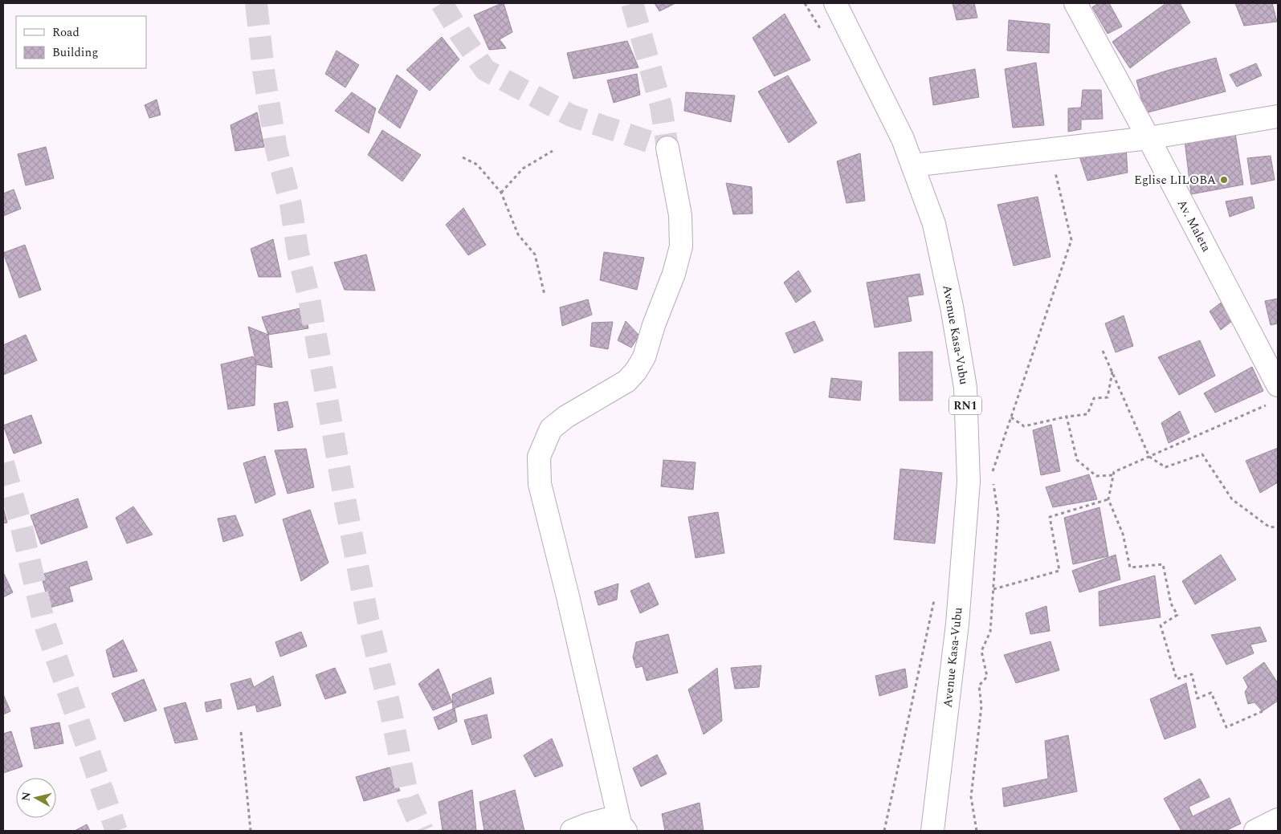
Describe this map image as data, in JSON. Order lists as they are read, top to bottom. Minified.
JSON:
{"streets":{"main road":["Av. Maleta","Avenue Kasa-Vubu","RN1"]},"places":["Eglise LILOBA"],"legend":["Road","Building"],"north":"left"}
